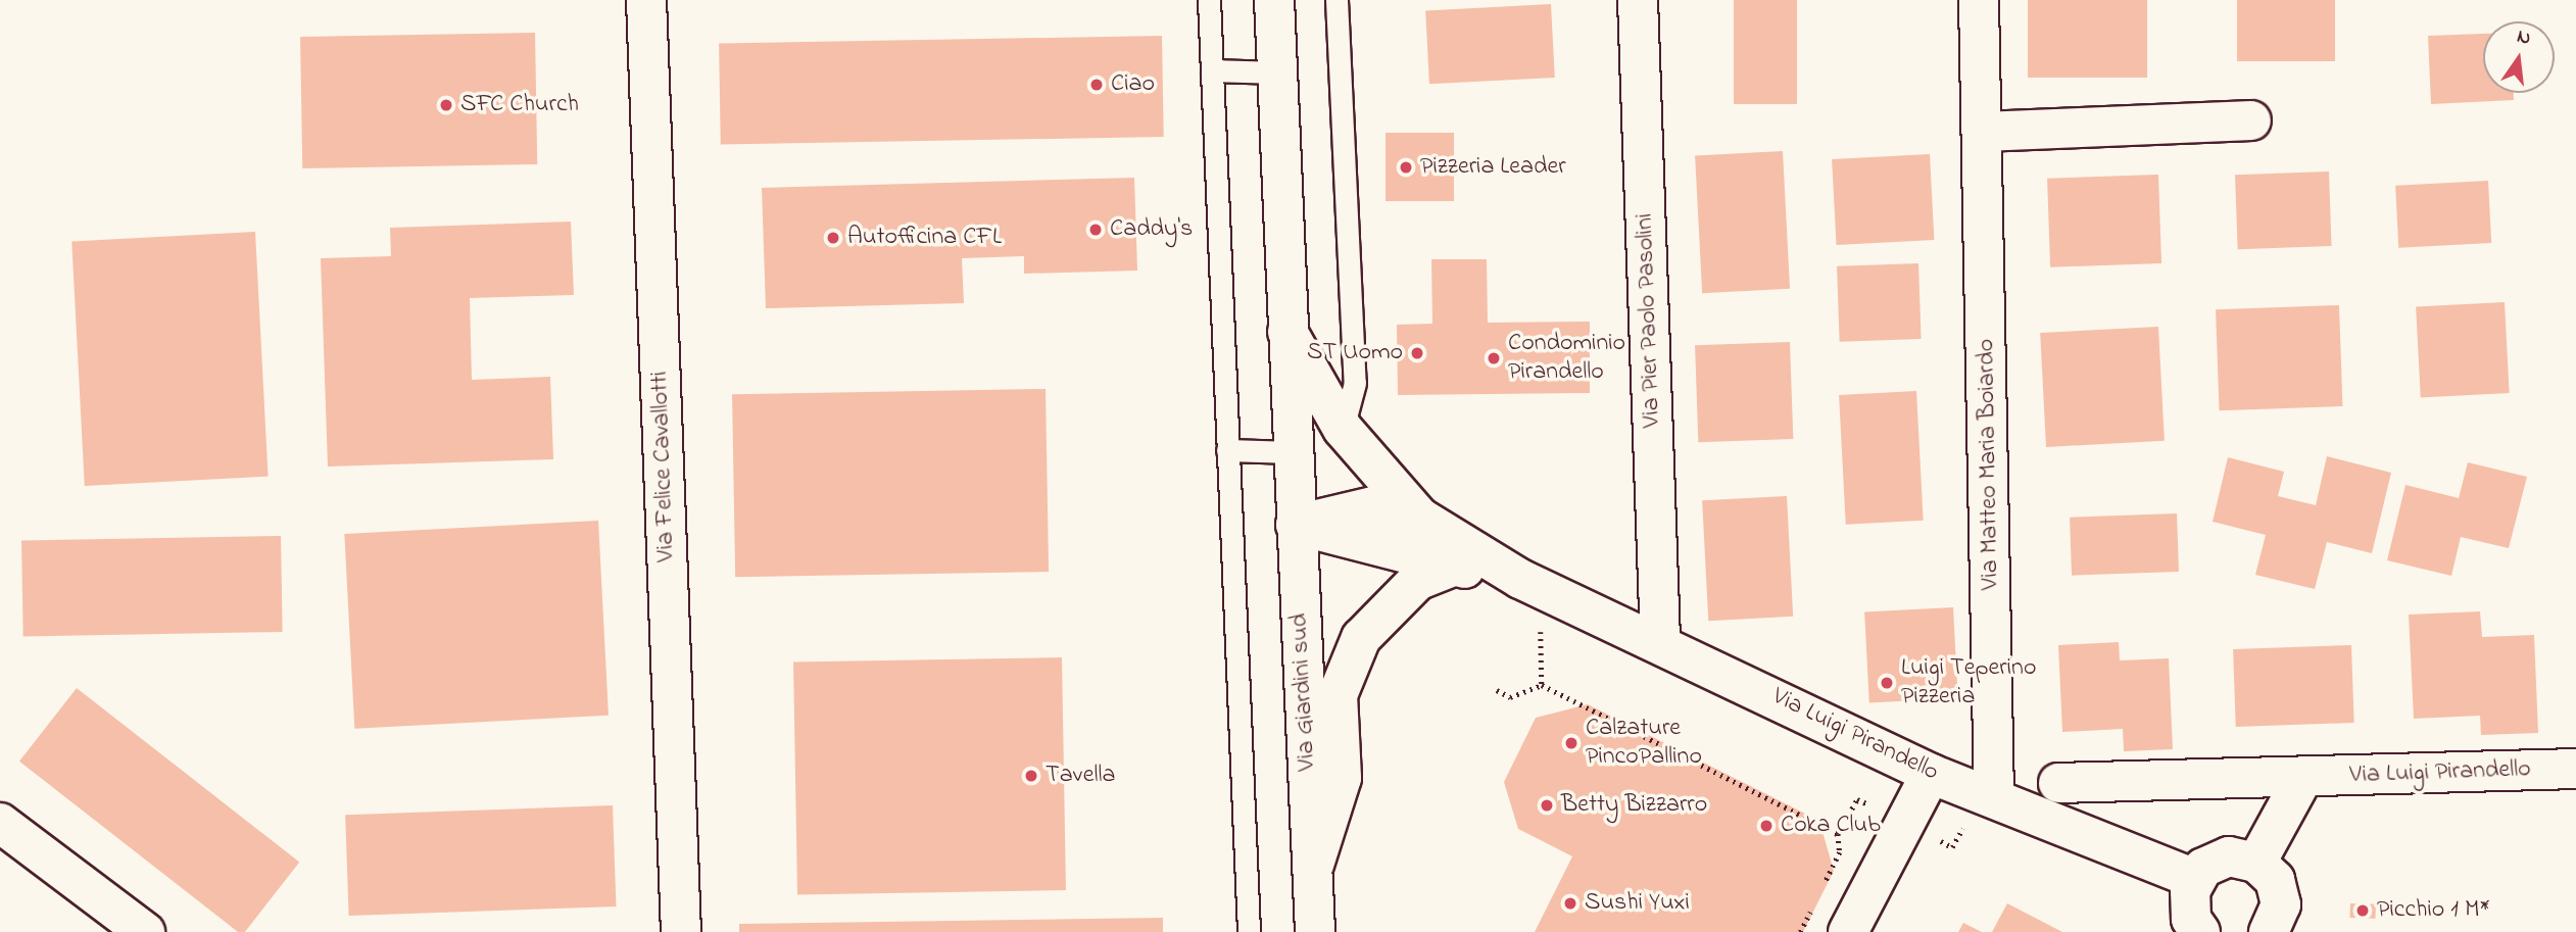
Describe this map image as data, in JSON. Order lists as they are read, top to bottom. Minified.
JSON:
{"streets":{"street":["Via Pier Paolo Pasolini","Via Matteo Maria Boiardo","Via Felice Cavallotti","Via Giardini sud","Via Luigi Pirandello"]},"crossings":[["Via Pier Paolo Pasolini","Via Luigi Pirandello"],["Via Matteo Maria Boiardo","Via Luigi Pirandello"],["Via Giardini sud","Via Luigi Pirandello"]],"places":["Ciao","SFC Church","Pizzeria Leader","Caddy's","Autofficina CFL","ST Uomo","Condominio Pirandello","Luigi Teperino Pizzeria","Calzature PincoPallino","Tavella","Betty Bizzarro","Coka Club","Sushi Yuxi","Picchio 1 M*"],"north":"top"}
